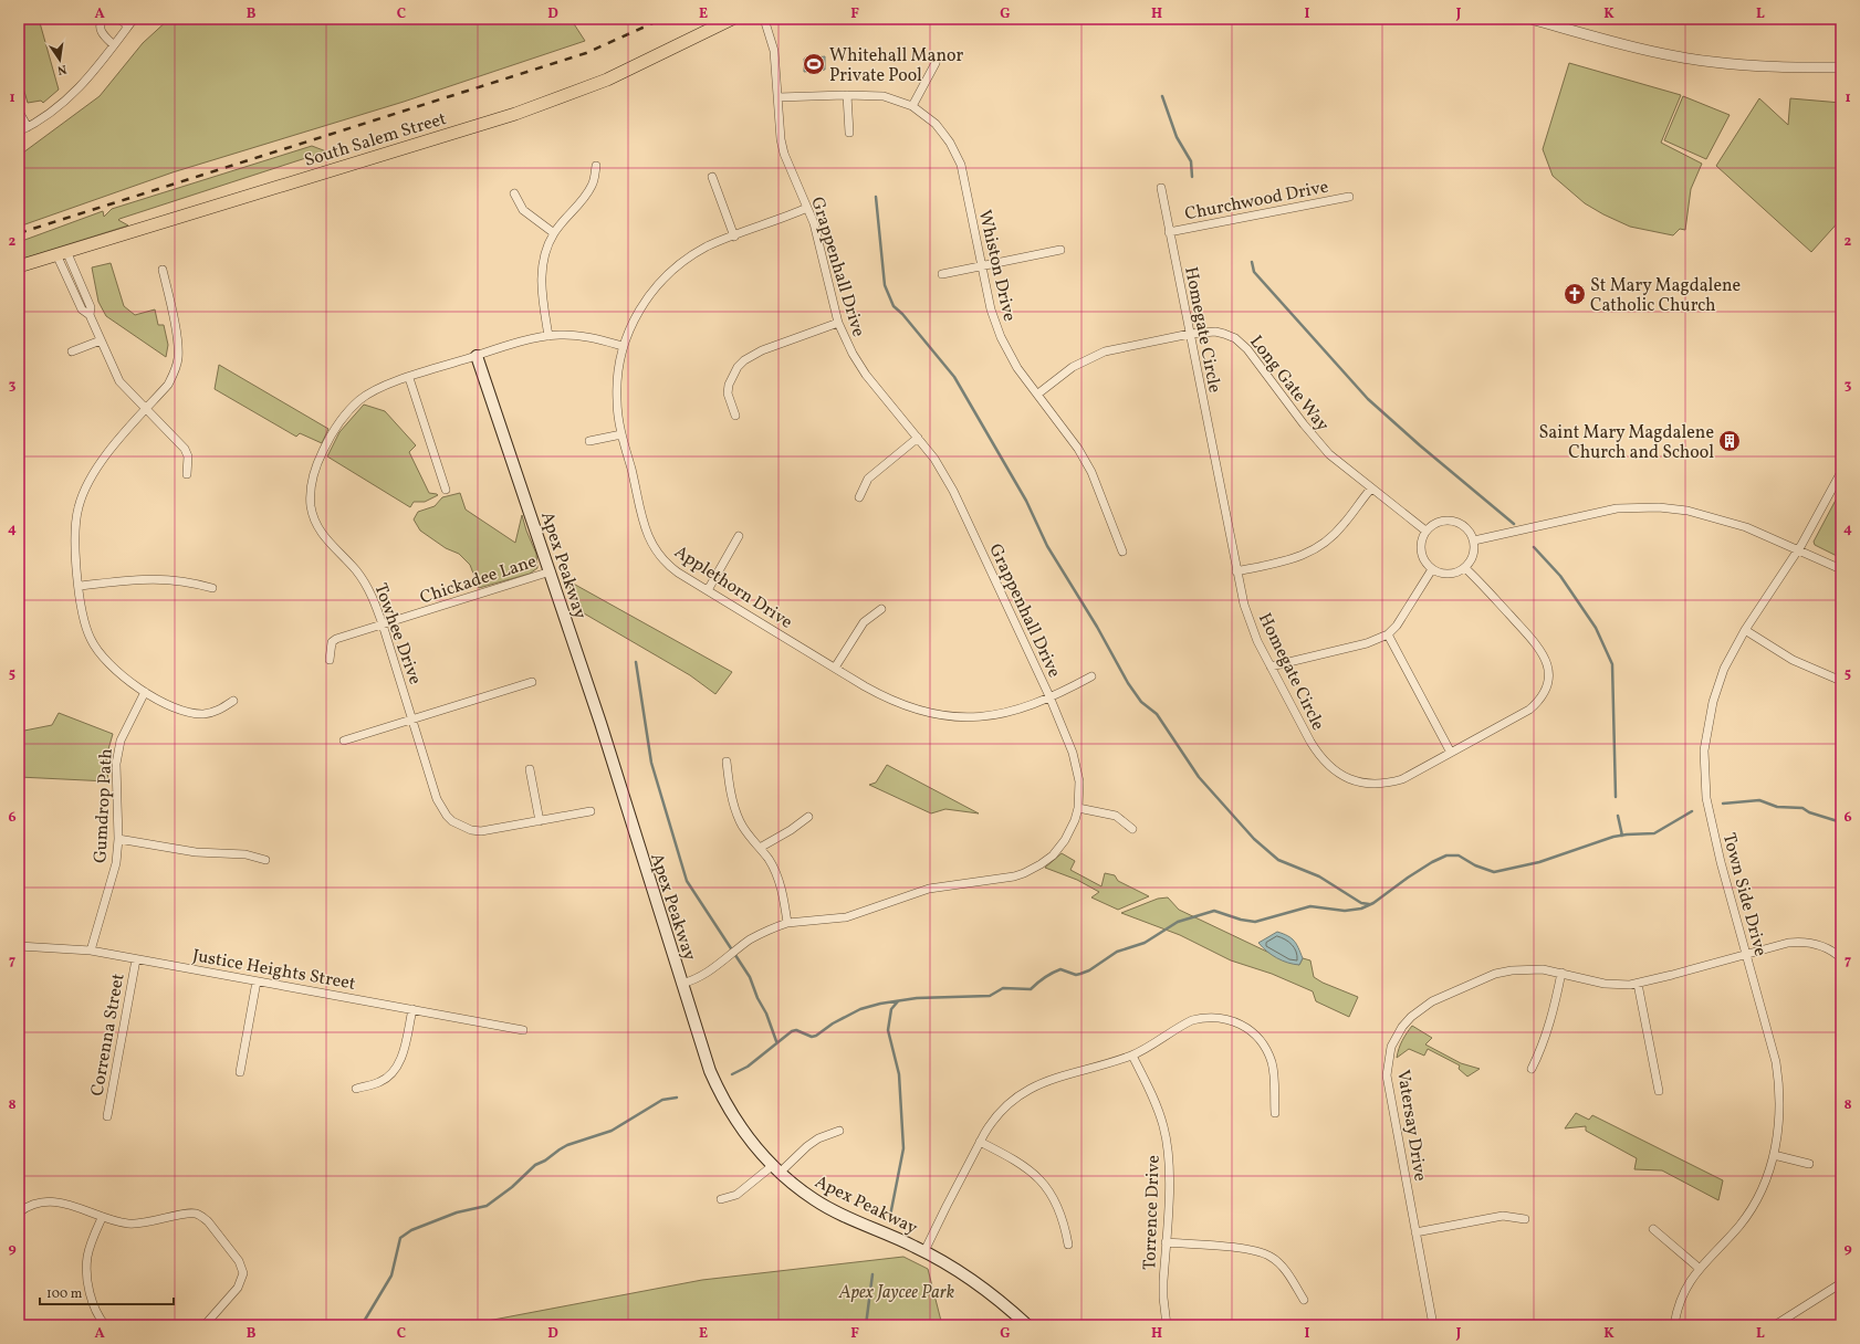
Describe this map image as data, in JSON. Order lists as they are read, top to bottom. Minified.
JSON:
{"streets":{"main road":["South Salem Street","Apex Peakway"],"street":["Churchwood Drive","Whiston Drive","Grappenhall Drive","Homegate Circle","Long Gate Way","Chickadee Lane","Applethorn Drive","Towhee Drive","Gumdrop Path","Town Side Drive","Justice Heights Street","Correnna Street","Vatersay Drive","Torrence Drive"]},"crossings":[["Churchwood Drive","Homegate Circle"],["Whiston Drive","Grappenhall Drive"],["Whiston Drive","Long Gate Way"],["Grappenhall Drive","Apex Peakway"],["Grappenhall Drive","Applethorn Drive"],["Homegate Circle","Long Gate Way"],["Apex Peakway","Chickadee Lane"],["Apex Peakway","Towhee Drive"],["Chickadee Lane","Towhee Drive"],["Applethorn Drive","Towhee Drive"],["Gumdrop Path","Justice Heights Street"],["Town Side Drive","Vatersay Drive"],["Justice Heights Street","Correnna Street"]],"parks":["Apex Jaycee Park"],"places":{"sports":["Whitehall Manor Private Pool"],"church":["St Mary Magdalene Catholic Church"],"building":["Saint Mary Magdalene Church and School"]},"scale_bar":"100 m","north":"bottom","grid":{"columns":["A","B","C","D","E","F","G","H","I","J","K","L"],"rows":["1","2","3","4","5","6","7","8","9"]}}
